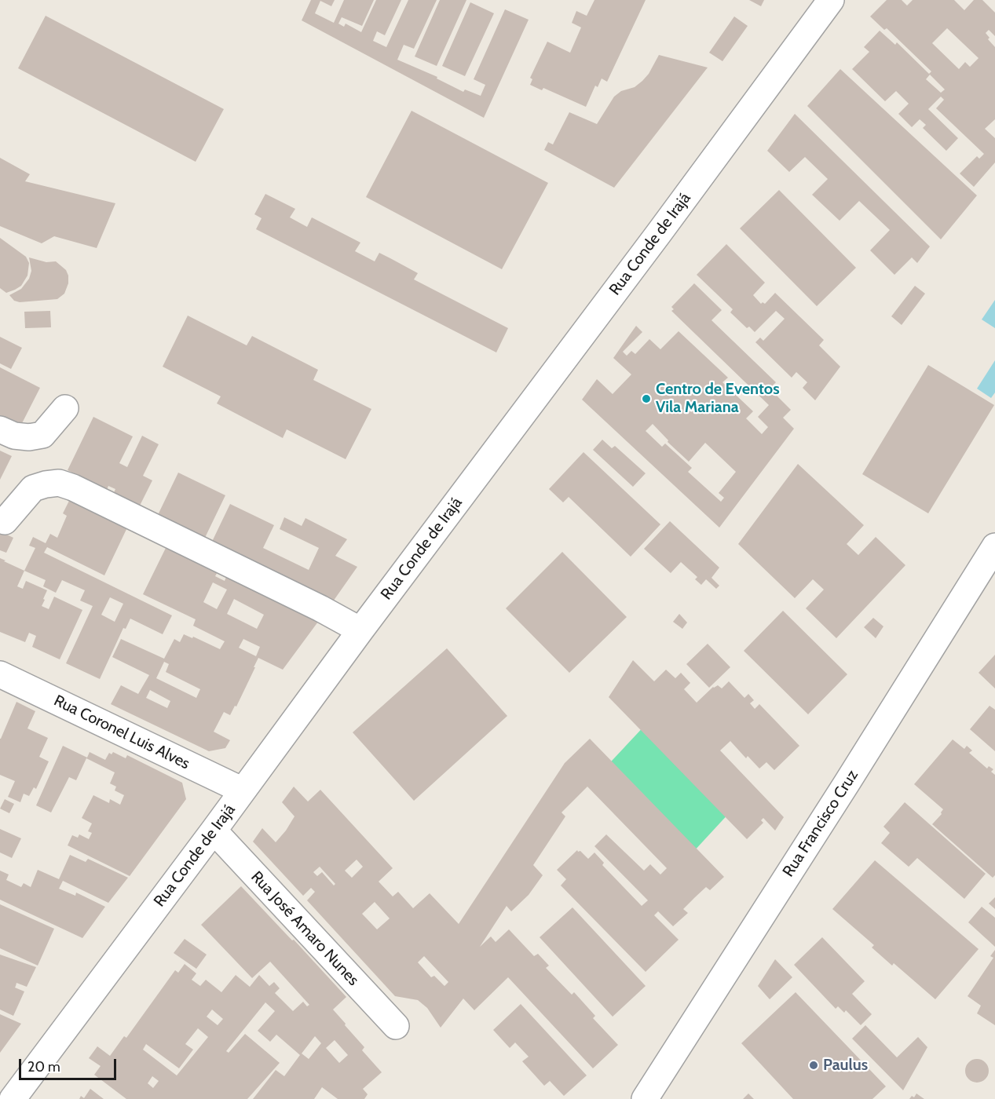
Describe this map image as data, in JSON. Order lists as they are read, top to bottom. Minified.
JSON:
{"streets":{"street":["Rua Conde de Irajá","Rua Coronel Luis Alves","Rua Francisco Cruz","Rua José Amaro Nunes"]},"crossings":[["Rua Conde de Irajá","Rua Coronel Luis Alves"],["Rua Conde de Irajá","Rua José Amaro Nunes"]],"places":["Centro de Eventos Vila Mariana","Paulus"],"scale_bar":"20 m"}
